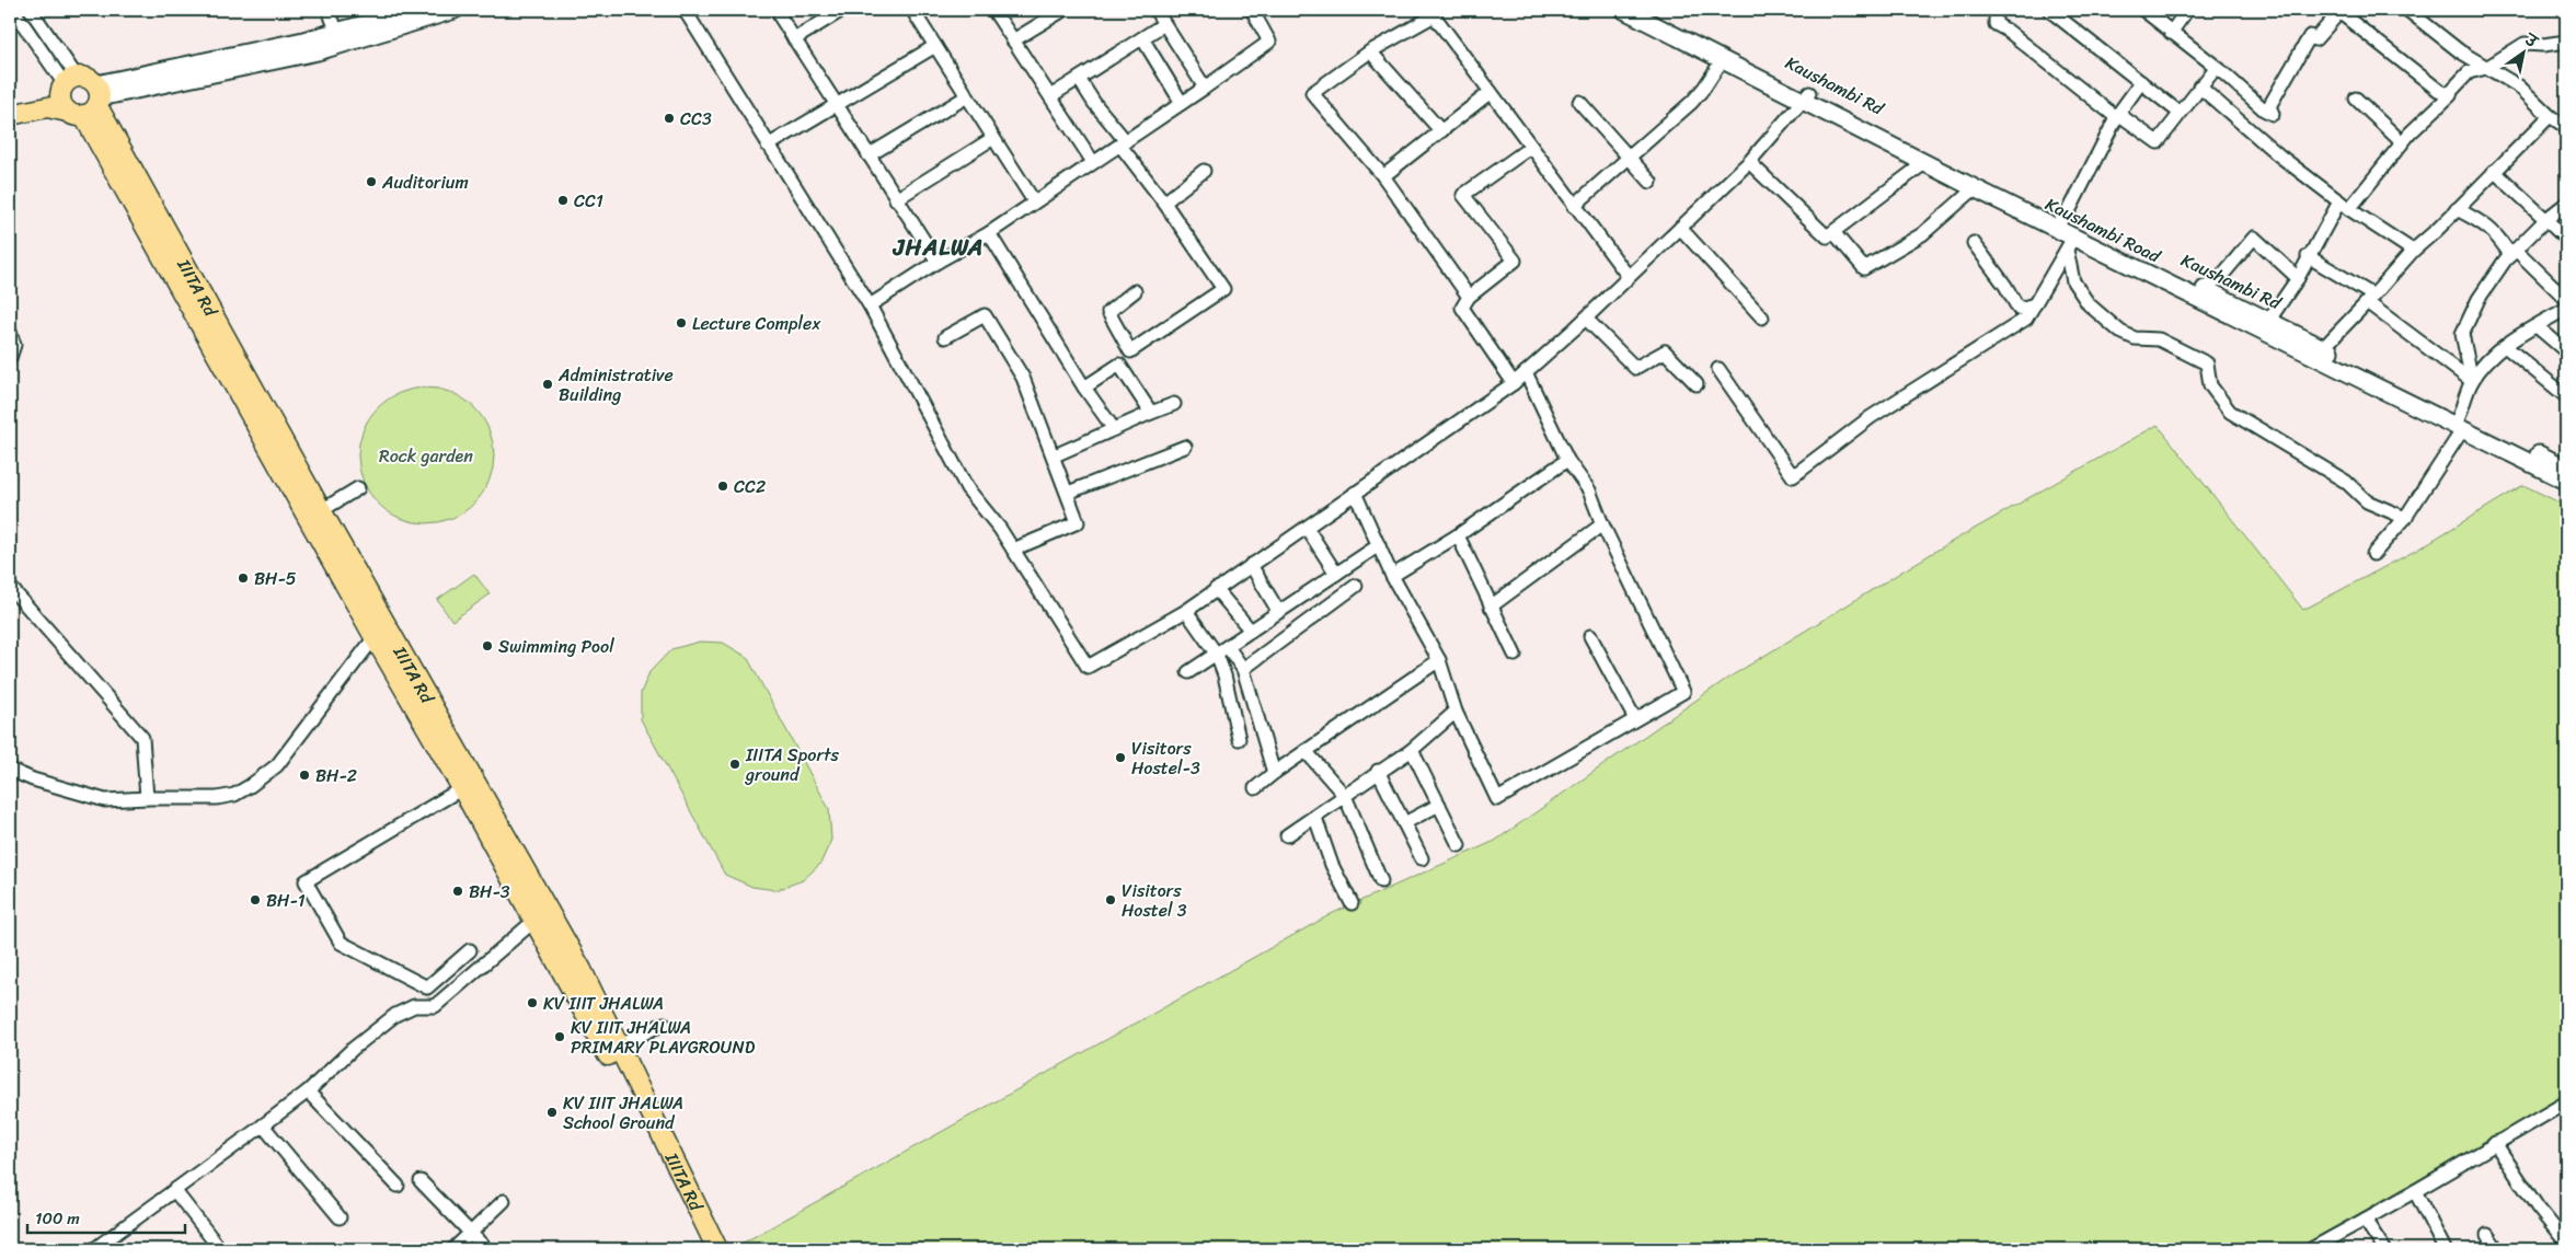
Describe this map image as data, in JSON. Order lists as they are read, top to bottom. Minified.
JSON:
{"streets":{"main road":["Kaushambi Rd","Kaushambi Road","IIITA Rd"]},"crossings":[["Kaushambi Rd","Kaushambi Road"]],"districts":["JHALWA"],"parks":["Rock garden"],"places":["CC3","Auditorium","CC1","Lecture Complex","Administrative Building","CC2","BH-5","Swimming Pool","Visitors Hostel-3","IIITA Sports ground","BH-2","BH-3","BH-1","Visitors Hostel 3","KV IIIT JHALWA","KV IIIT JHALWA PRIMARY PLAYGROUND","KV IIIT JHALWA School Ground"],"scale_bar":"100 m","north":"top right"}
